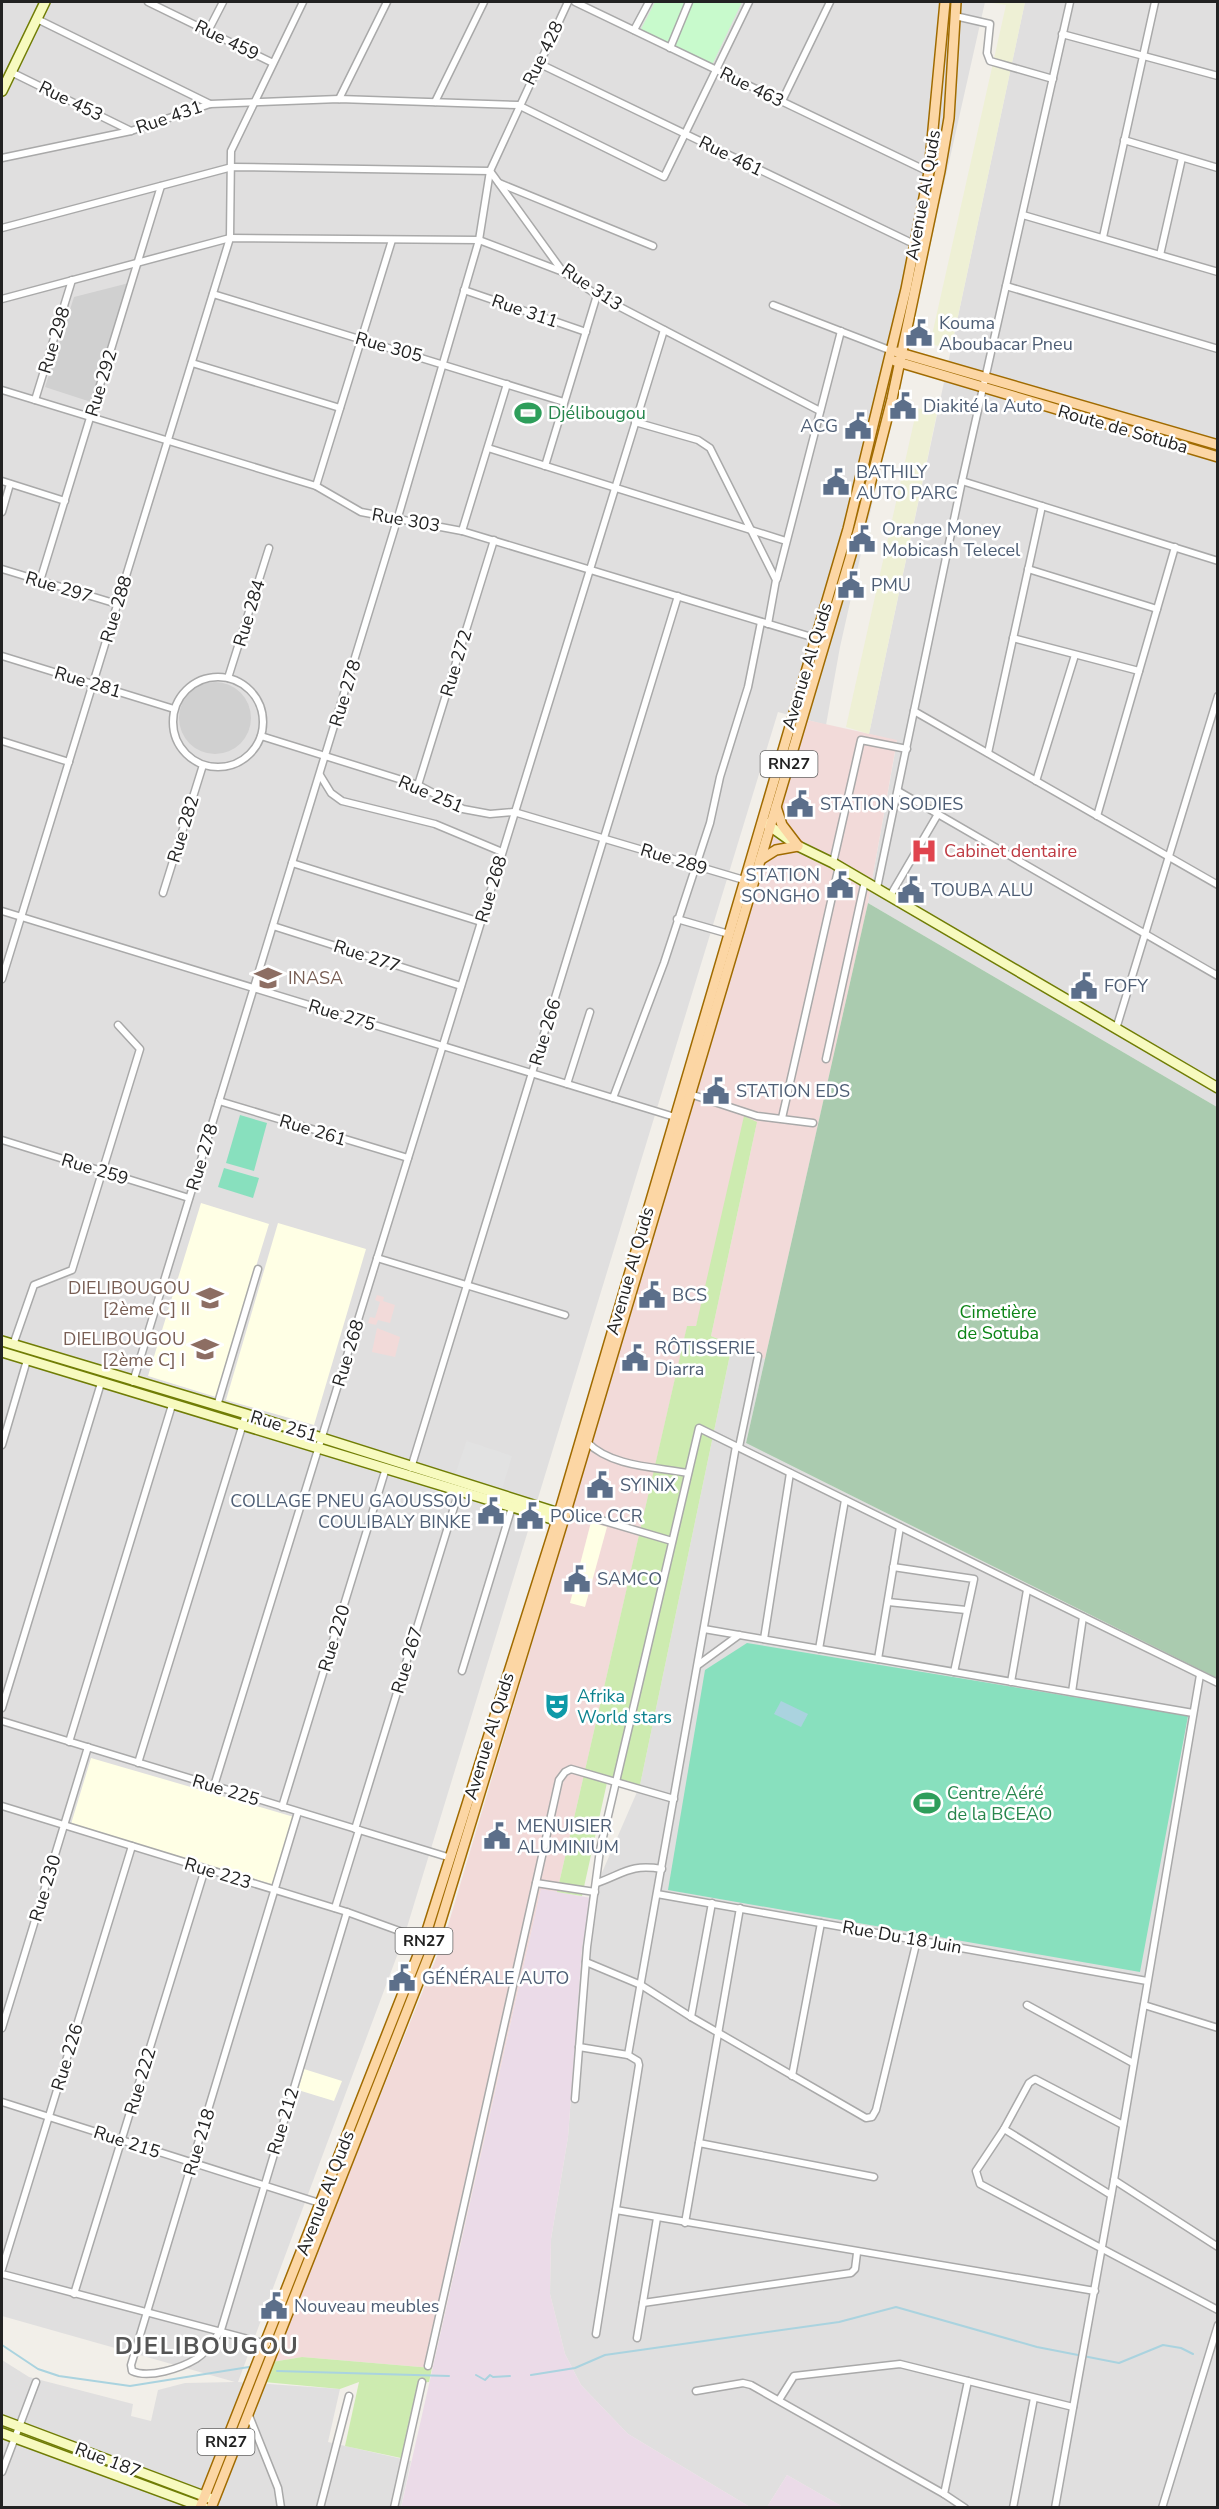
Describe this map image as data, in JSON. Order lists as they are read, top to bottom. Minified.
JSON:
{"streets":{"main road":["Avenue Al Quds","Route de Sotuba","RN27","Rue 251","Rue 187"],"street":["Rue 459","Rue 428","Rue 463","Rue 453","Rue 431","Rue 461","Rue 313","Rue 311","Rue 298","Rue 305","Rue 292","Rue 303","Rue 297","Rue 288","Rue 284","Rue 272","Rue 281","Rue 278","Rue 282","Rue 289","Rue 268","Rue 277","Rue 275","Rue 266","Rue 261","Rue 259","Rue 220","Rue 267","Rue 225","Rue 223","Rue 230","Rue Du 18 Juin","Rue 226","Rue 222","Rue 212","Rue 215","Rue 218"]},"crossings":[["Rue 459","Rue 288"],["Rue 428","Rue 431"],["Rue 428","Rue 461"],["Rue 428","Rue 313"],["Rue 428","Rue 278"],["Rue 463","Avenue Al Quds"],["Rue 453","Rue 431"],["Rue 431","Rue 288"],["Rue 461","Avenue Al Quds"],["Avenue Al Quds","Route de Sotuba"],["Avenue Al Quds","Rue 303"],["Avenue Al Quds","Rue 251"],["Avenue Al Quds","Rue 289"],["Avenue Al Quds","Rue 275"],["Avenue Al Quds","Rue 225"],["Avenue Al Quds","Rue 223"],["Avenue Al Quds","Rue 215"],["Avenue Al Quds","Rue 187"],["Rue 313","Rue 278"],["Rue 313","Rue 268"],["Rue 311","Rue 278"],["Rue 298","Rue 303"],["Rue 305","Rue 288"],["Rue 305","Rue 278"],["Rue 292","Rue 303"],["Rue 292","Rue 297"],["Rue 303","Rue 288"],["Rue 303","Rue 272"],["Rue 303","Rue 278"],["Rue 303","Rue 268"],["Rue 303","Rue 266"],["Rue 297","Rue 288"],["Rue 288","Rue 281"],["Rue 288","Rue 275"],["Rue 284","Rue 281"],["Rue 284","Rue 251"],["Rue 284","Rue 282"],["Rue 272","Rue 251"],["Rue 281","Rue 251"],["Rue 281","Rue 282"],["Rue 278","Rue 251"],["Rue 278","Rue 277"],["Rue 278","Rue 275"],["Rue 278","Rue 261"],["Rue 278","Rue 259"],["Rue 251","Rue 282"],["Rue 251","Rue 289"],["Rue 251","Rue 268"],["Rue 251","Rue 266"],["Rue 251","Rue 220"],["Rue 251","Rue 267"],["Rue 289","Rue 266"],["Rue 268","Rue 277"],["Rue 268","Rue 275"],["Rue 268","Rue 261"],["Rue 268","Rue 225"],["Rue 275","Rue 266"],["Rue 220","Rue 225"],["Rue 267","Rue 225"],["Rue 225","Rue 230"],["Rue 225","Rue 218"],["Rue 223","Rue 230"],["Rue 223","Rue 226"],["Rue 223","Rue 222"],["Rue 223","Rue 212"],["Rue 223","Rue 218"],["Rue 226","Rue 215"],["Rue 222","Rue 215"],["Rue 212","Rue 215"],["Rue 212","Rue 218"],["Rue 215","Rue 218"]],"districts":["DJELIBOUGOU"],"parks":["Cimetière de Sotuba"],"places":{"public building":["Kouma Aboubacar Pneu","Diakité la Auto","ACG","BATHILY AUTO PARC","Orange Money Mobicash Telecel","PMU","STATION SODIES","STATION SONGHO","TOUBA ALU","FOFY","STATION EDS","BCS","RÔTISSERIE Diarra","SYINIX","COLLAGE PNEU GAOUSSOU COULIBALY BINKE","POlice CCR","SAMCO","MENUISIER ALUMINIUM","GÉNÉRALE AUTO","Nouveau meubles"],"sports":["Djélibougou","Centre Aéré de la BCEAO"],"hospital":["Cabinet dentaire"],"school or university":["INASA","DIELIBOUGOU [2ème C] II","DIELIBOUGOU [2ème C] I"],"theatre":["Afrika World stars"]}}
